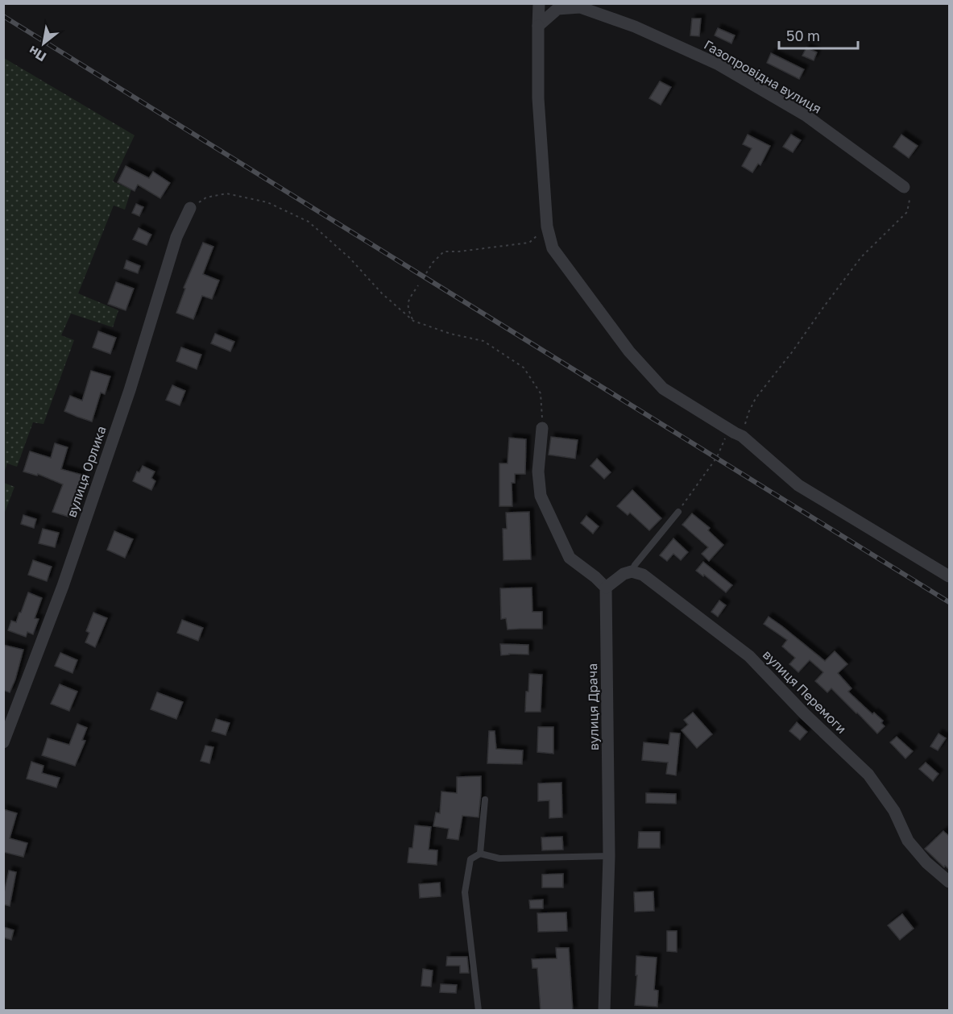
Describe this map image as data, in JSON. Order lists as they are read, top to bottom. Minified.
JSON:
{"streets":{"street":["Газопровідна вулиця","вулиця Орлика","вулиця Перемоги","вулиця Драча"]},"scale_bar":"50 m","north":"bottom left"}
